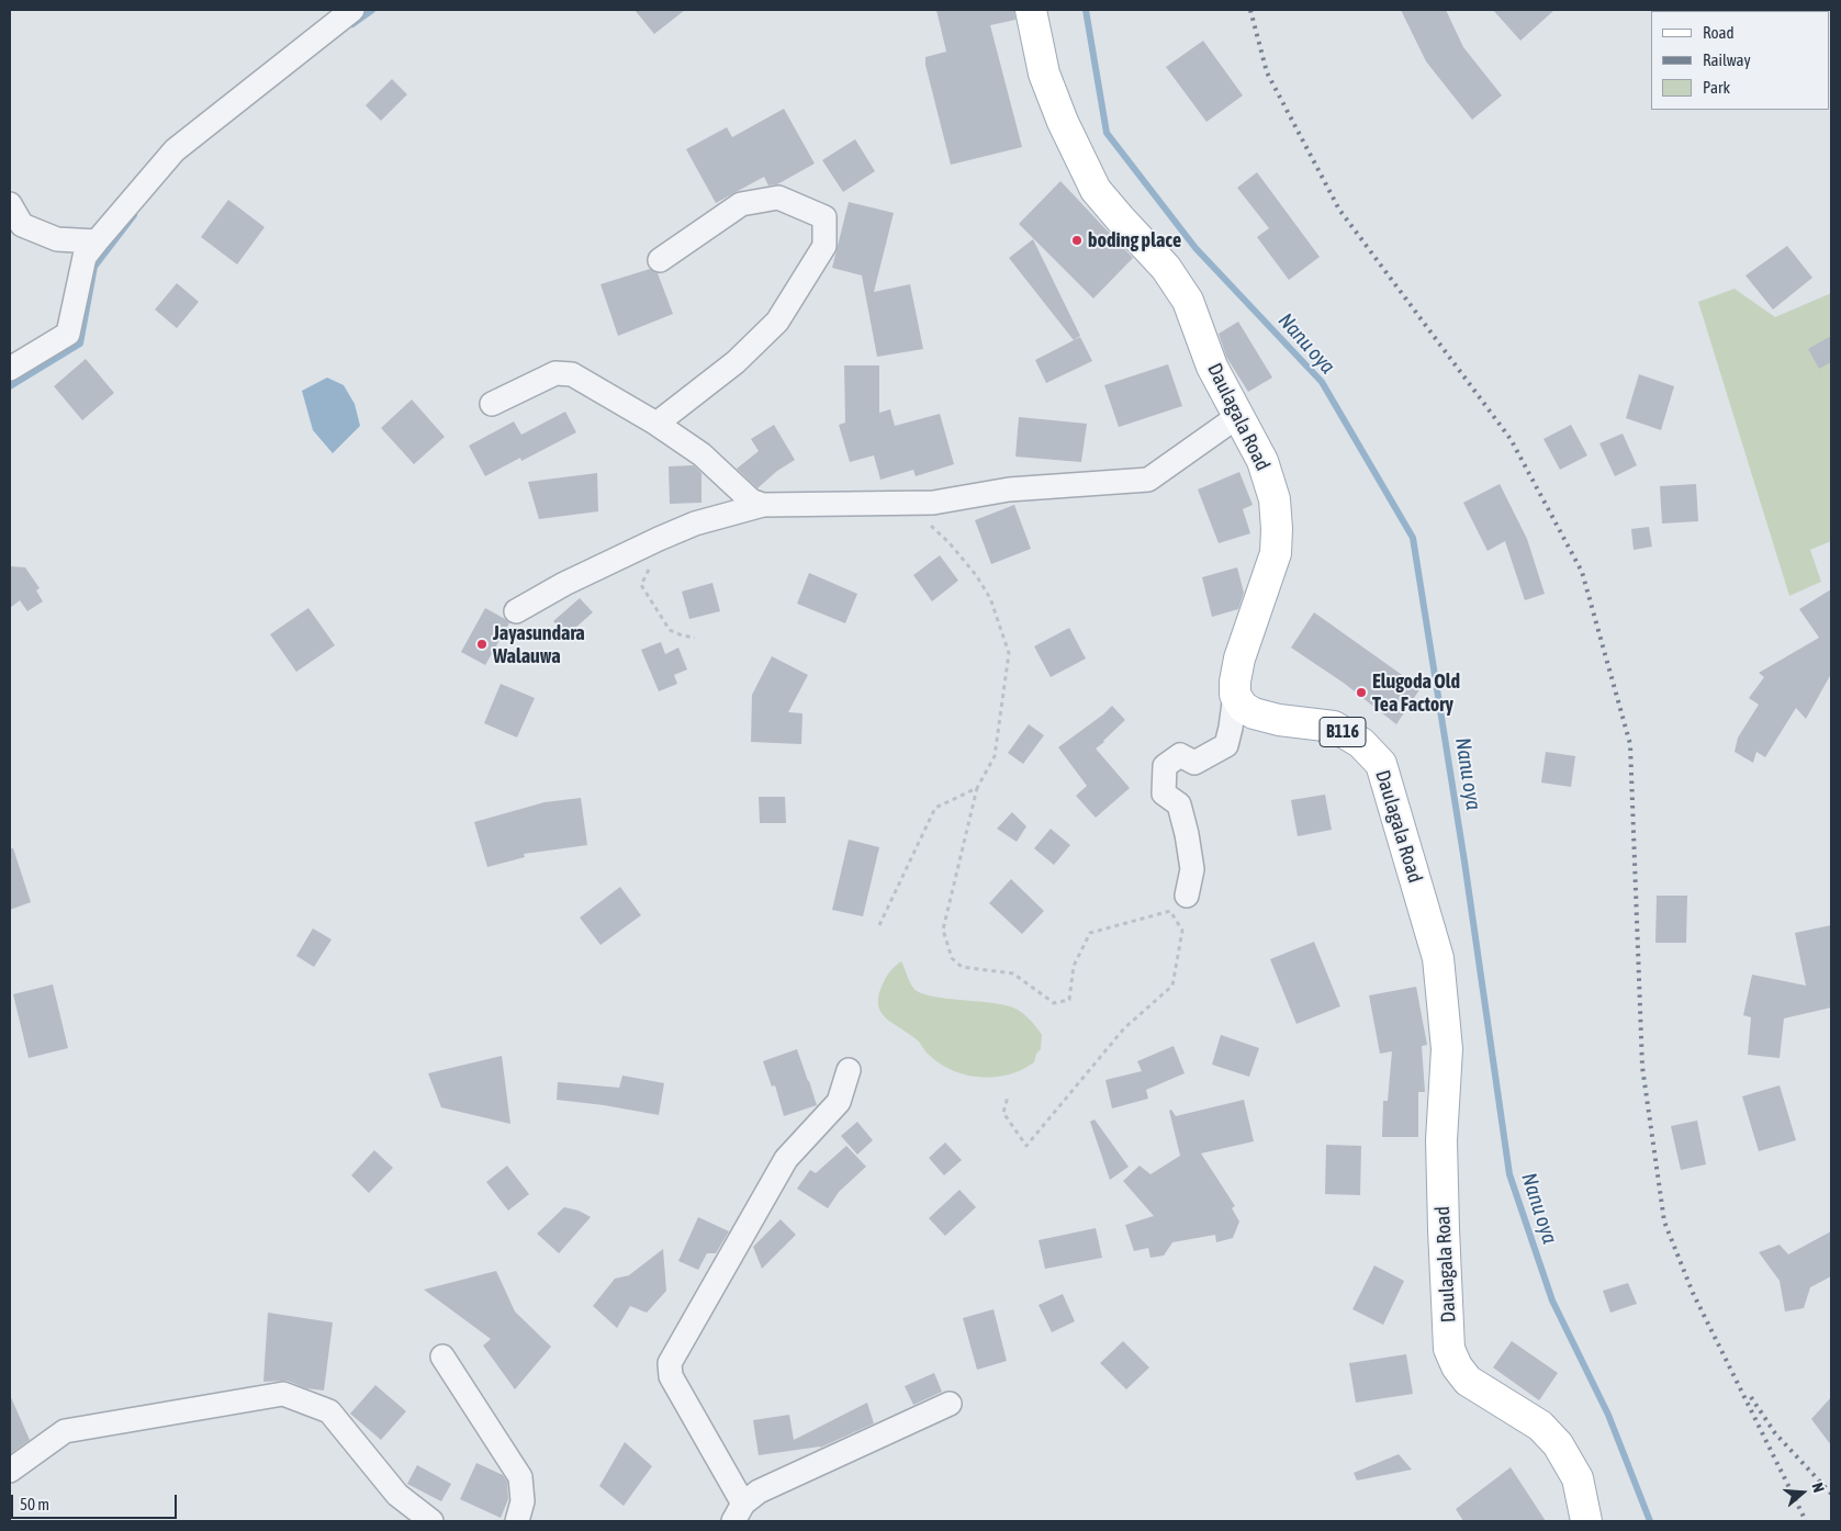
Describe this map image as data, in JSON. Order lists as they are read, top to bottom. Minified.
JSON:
{"streets":{"main road":["Daulagala Road","B116"]},"water":["Nanu oya"],"places":["boding place","Jayasundara Walauwa","Elugoda Old Tea Factory"],"legend":["Road","Railway","Park"],"scale_bar":"50 m","north":"right"}
